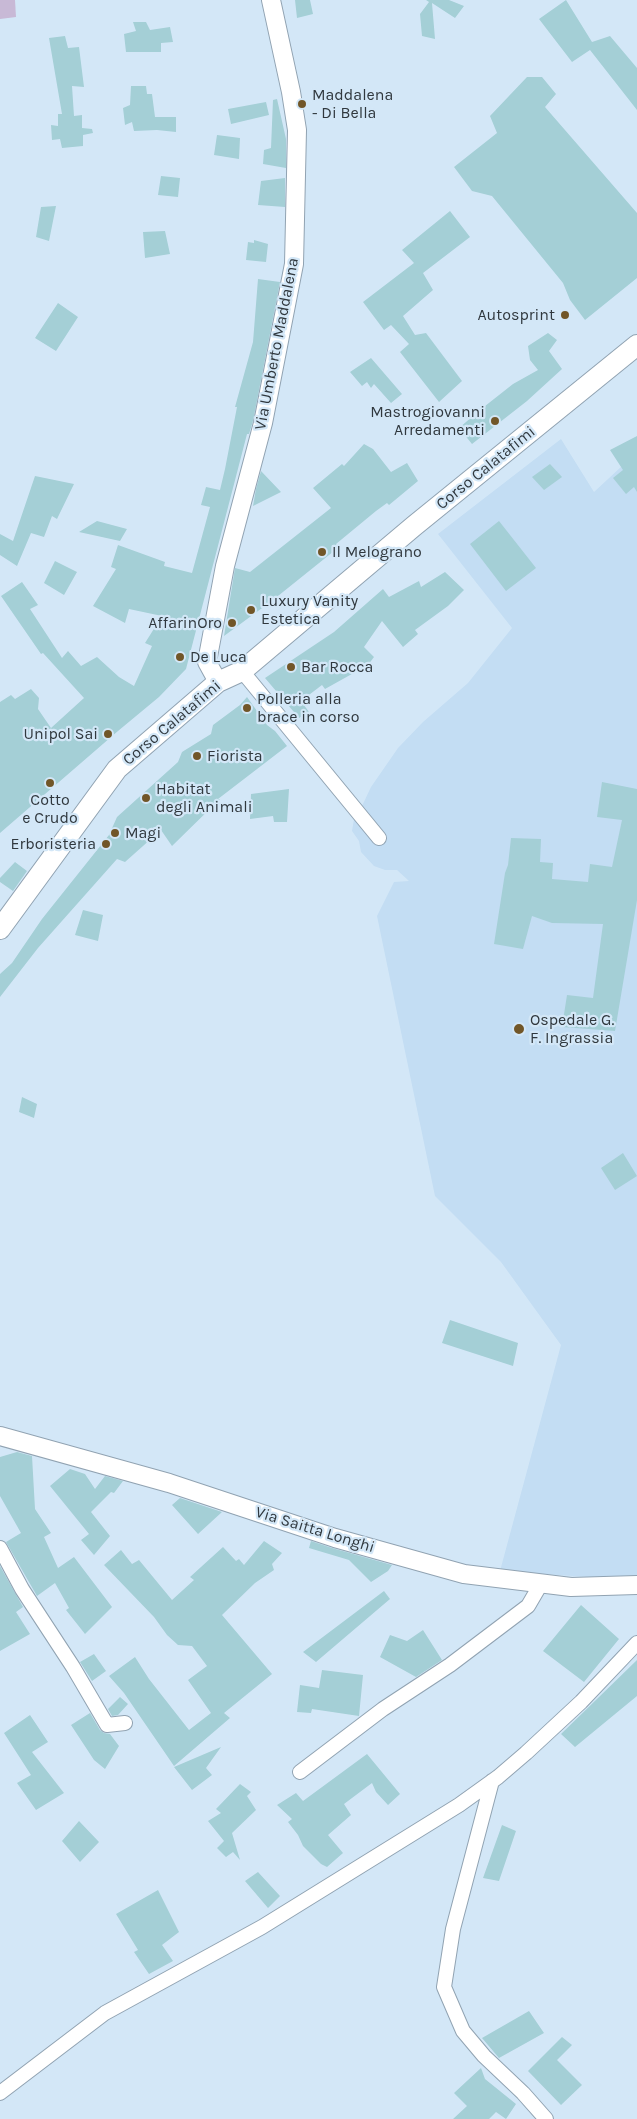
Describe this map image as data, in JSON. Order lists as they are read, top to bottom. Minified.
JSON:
{"streets":{"main road":["Corso Calatafimi"],"street":["Via Umberto Maddalena","Via Saitta Longhi"]},"crossings":[["Via Umberto Maddalena","Corso Calatafimi"]],"places":["Maddalena - Di Bella","Autosprint","Mastrogiovanni Arredamenti","Il Melograno","Luxury Vanity Estetica","AffarinOro","De Luca","Bar Rocca","Polleria alla brace in corso","Unipol Sai","Fiorista","Cotto e Crudo","Habitat degli Animali","Magi","Erboristeria","Ospedale G. F. Ingrassia"]}
